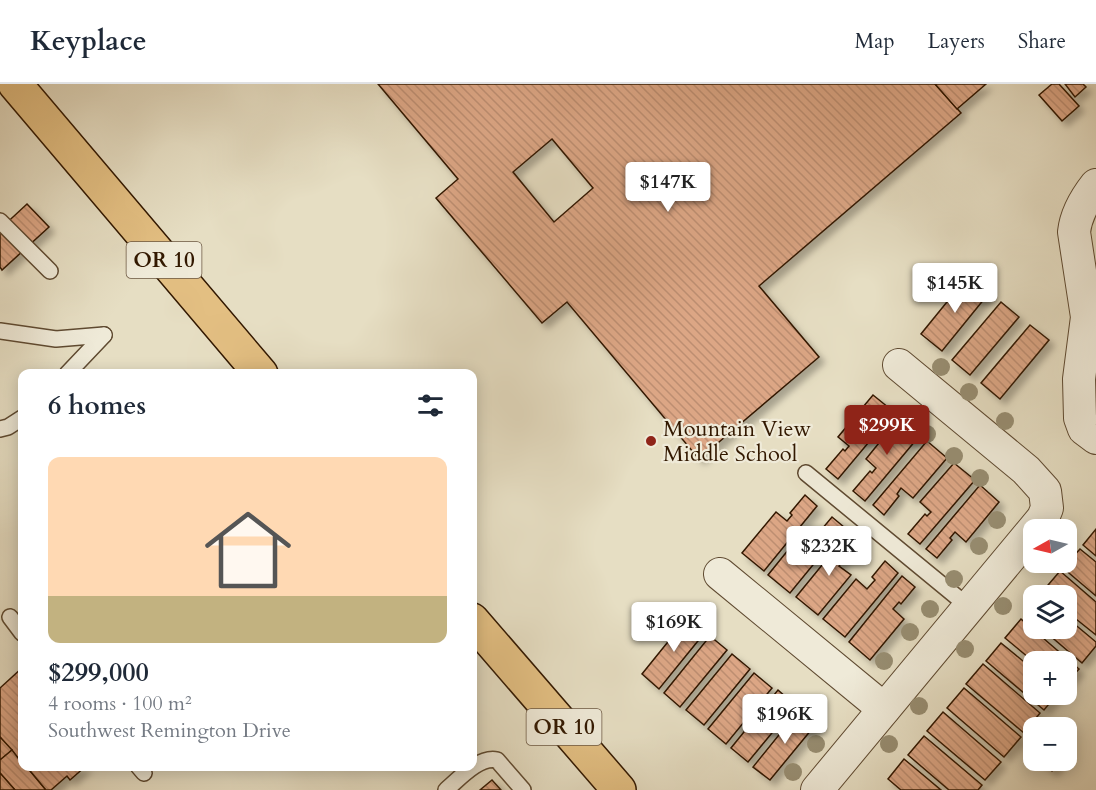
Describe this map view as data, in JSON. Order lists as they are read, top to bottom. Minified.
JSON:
{"streets":{"main road":["OR 10"]},"places":["Mountain View Middle School"],"north":"left","page":{"header":"Keyplace","nav":["Map","Layers","Share"],"price":["$147K","$145K","$299K","$232K","$169K","$196K"],"heading":"6 homes","list":[{"name":"$299,000","note":"4 rooms · 100 m² · Southwest Remington Drive"}],"map_buttons":["+","−"]}}
